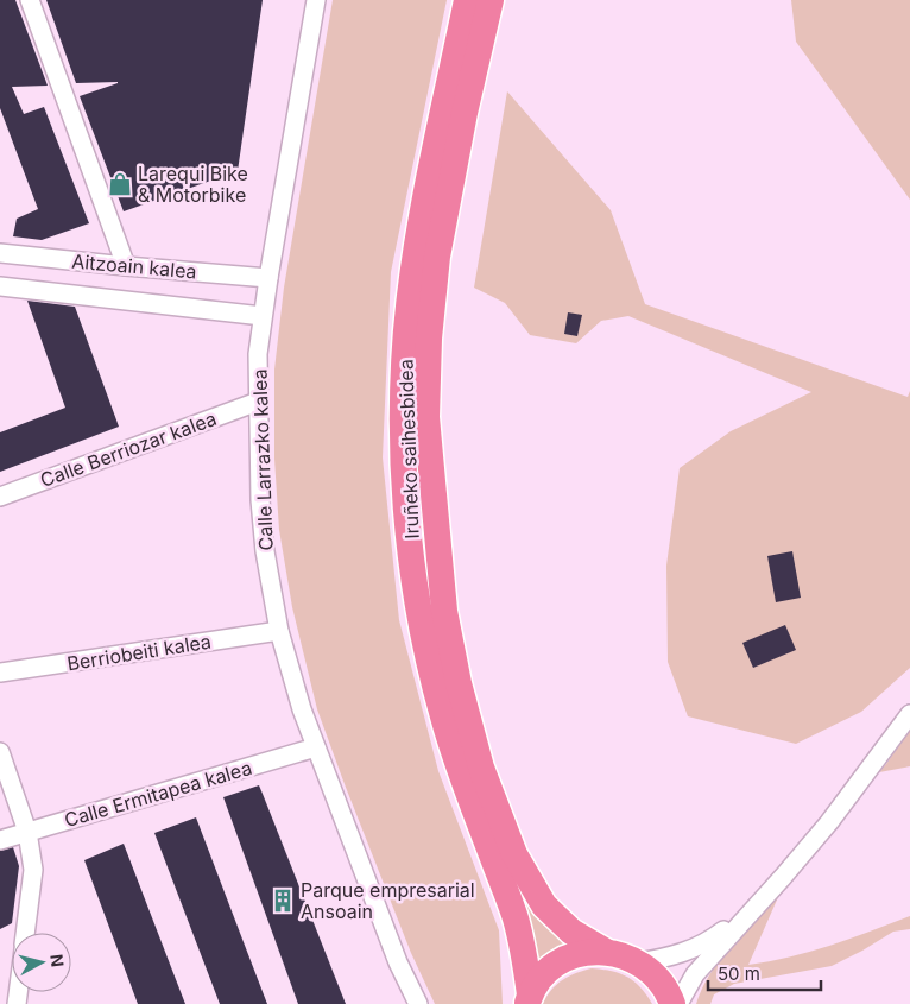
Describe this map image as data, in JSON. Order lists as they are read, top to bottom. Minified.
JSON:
{"streets":{"highway":["Iruñeko saihesbidea"],"street":["Aitzoain kalea","Calle Berriozar kalea","Calle Larrazko kalea","Berriobeiti kalea","Calle Ermitapea kalea"]},"crossings":[["Aitzoain kalea","Calle Larrazko kalea"],["Calle Berriozar kalea","Calle Larrazko kalea"],["Calle Larrazko kalea","Berriobeiti kalea"],["Calle Larrazko kalea","Calle Ermitapea kalea"]],"places":{"shop":["Larequi Bike & Motorbike"],"building":["Parque empresarial Ansoain"]},"scale_bar":"50 m","north":"right"}
